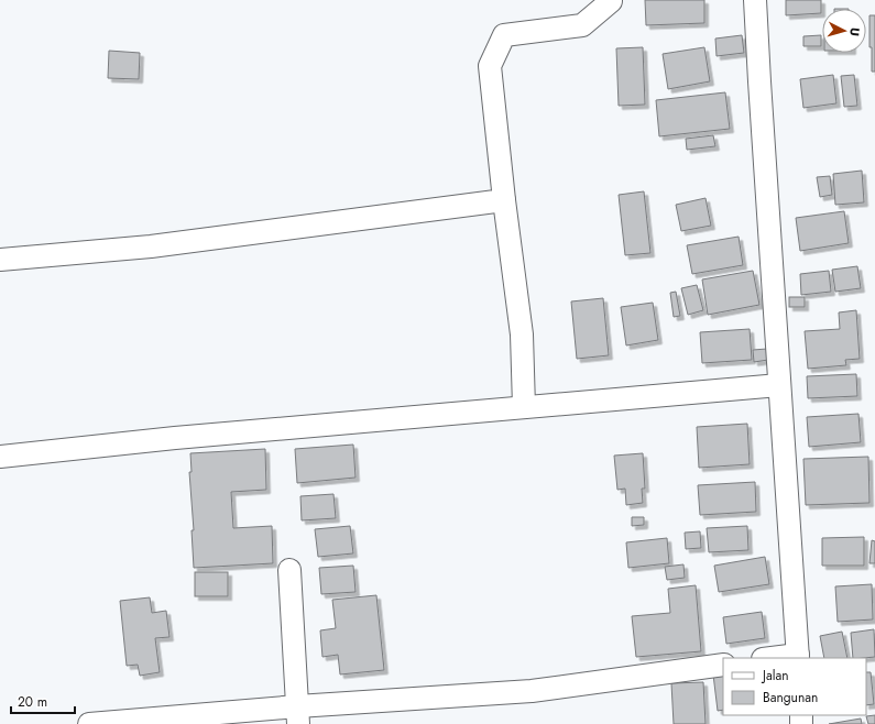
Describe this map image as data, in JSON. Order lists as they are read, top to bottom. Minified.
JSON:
{"legend":["Jalan","Bangunan"],"scale_bar":"20 m","north":"right"}
